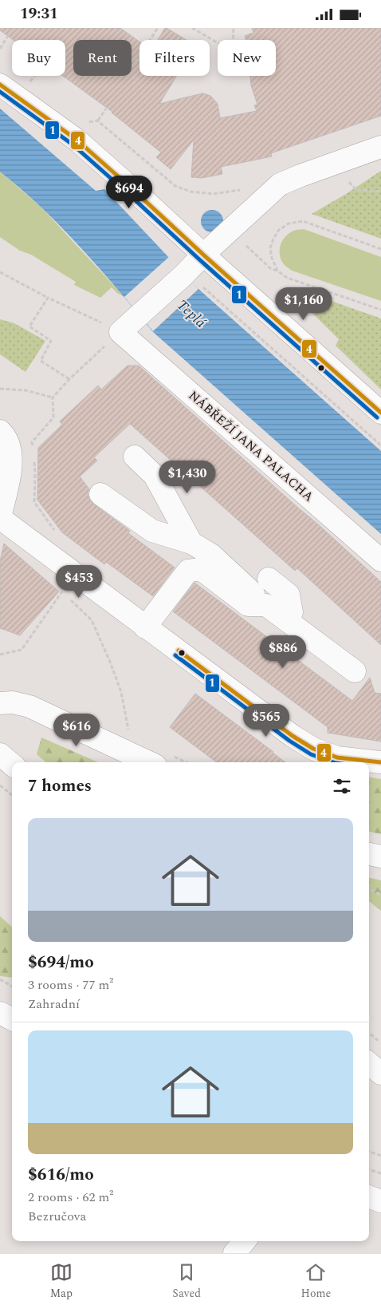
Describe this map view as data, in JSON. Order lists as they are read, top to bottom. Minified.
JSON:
{"streets":{"street":["NÁBŘEŽÍ JANA PALACHA"]},"water":["Teplá"],"lines":["transit line 4","transit line 1"],"page":{"status":"19:31","chip":["Buy","Rent","Filters","New"],"price":["$694","$1,160","$1,430","$453","$886","$565","$616"],"heading":"7 homes","list":[{"name":"$694/mo","note":"3 rooms · 77 m² · Zahradní"},{"name":"$616/mo","note":"2 rooms · 62 m² · Bezručova"}],"tabs":["Map","Saved","Home"]}}
